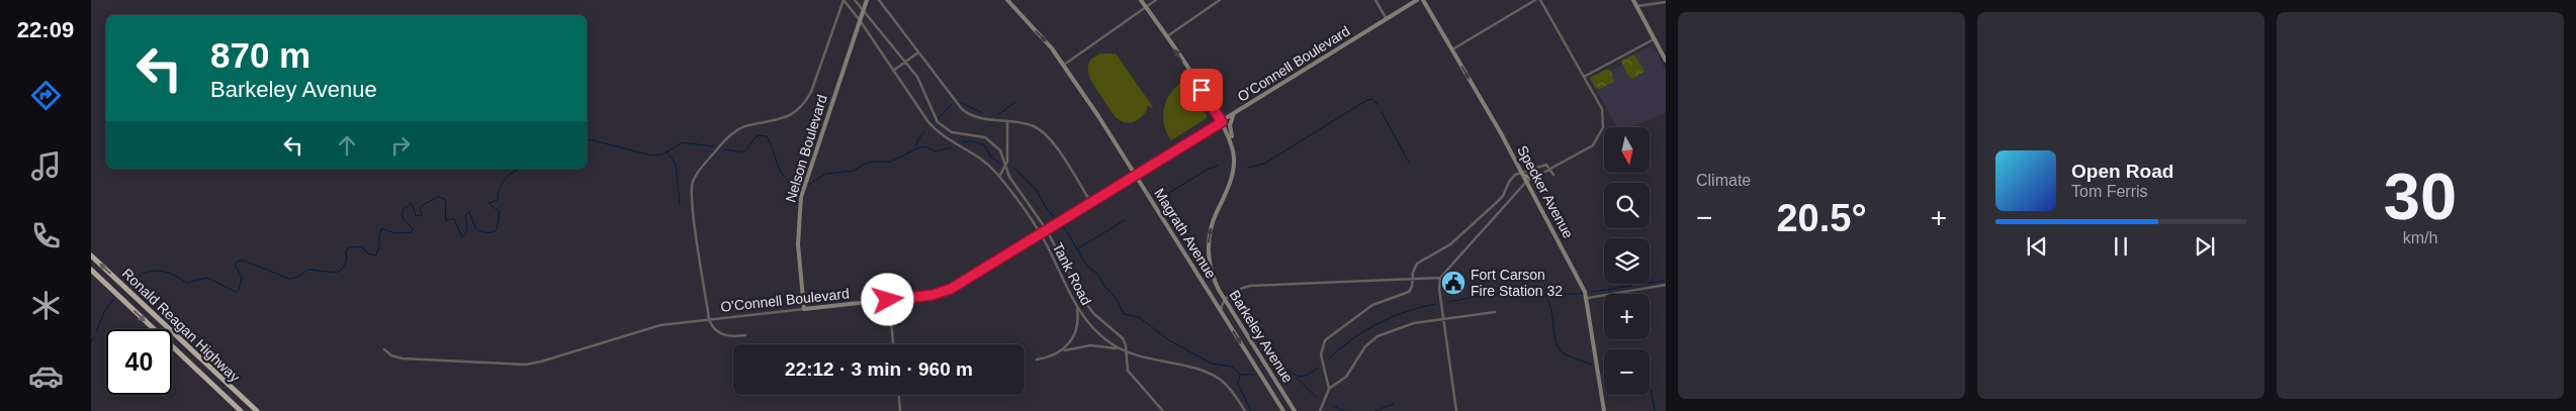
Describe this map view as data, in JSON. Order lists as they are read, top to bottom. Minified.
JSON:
{"streets":{"highway":["Ronald Reagan Highway"],"main road":["O'Connell Boulevard","Nelson Boulevard","Specker Avenue","Magrath Avenue","Barkeley Avenue"],"street":["Tank Road"]},"crossings":[["O'Connell Boulevard","Nelson Boulevard"],["O'Connell Boulevard","Magrath Avenue"],["O'Connell Boulevard","Tank Road"],["O'Connell Boulevard","Barkeley Avenue"],["Nelson Boulevard","Tank Road"]],"one_way":["Magrath Avenue","Barkeley Avenue"],"places":{"public building":["Fort Carson Fire Station 32"]},"north":"bottom","page":{"tabs":"22:09","tile":["Climate",["30","km/h"]],"turn":["870 m","Barkeley Avenue"],"map_buttons":["+","−"],"song":["Open Road","Tom Ferris"],"heat":["−","20.5°","+"],"limit":"40","trip":"22:12 · 3 min · 960 m"}}
